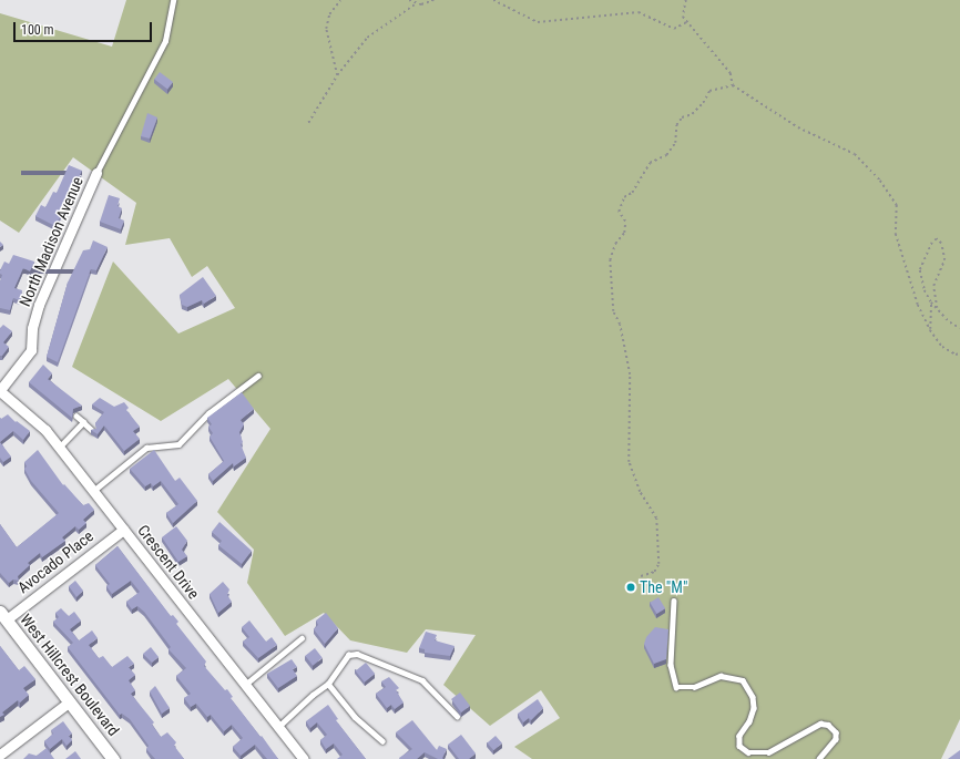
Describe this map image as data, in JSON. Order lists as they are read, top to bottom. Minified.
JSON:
{"streets":{"street":["North Madison Avenue","Avocado Place","Crescent Drive","West Hillcrest Boulevard"]},"crossings":[["North Madison Avenue","Crescent Drive"],["Avocado Place","Crescent Drive"],["Avocado Place","West Hillcrest Boulevard"]],"places":["The \"M\""],"scale_bar":"100 m"}
